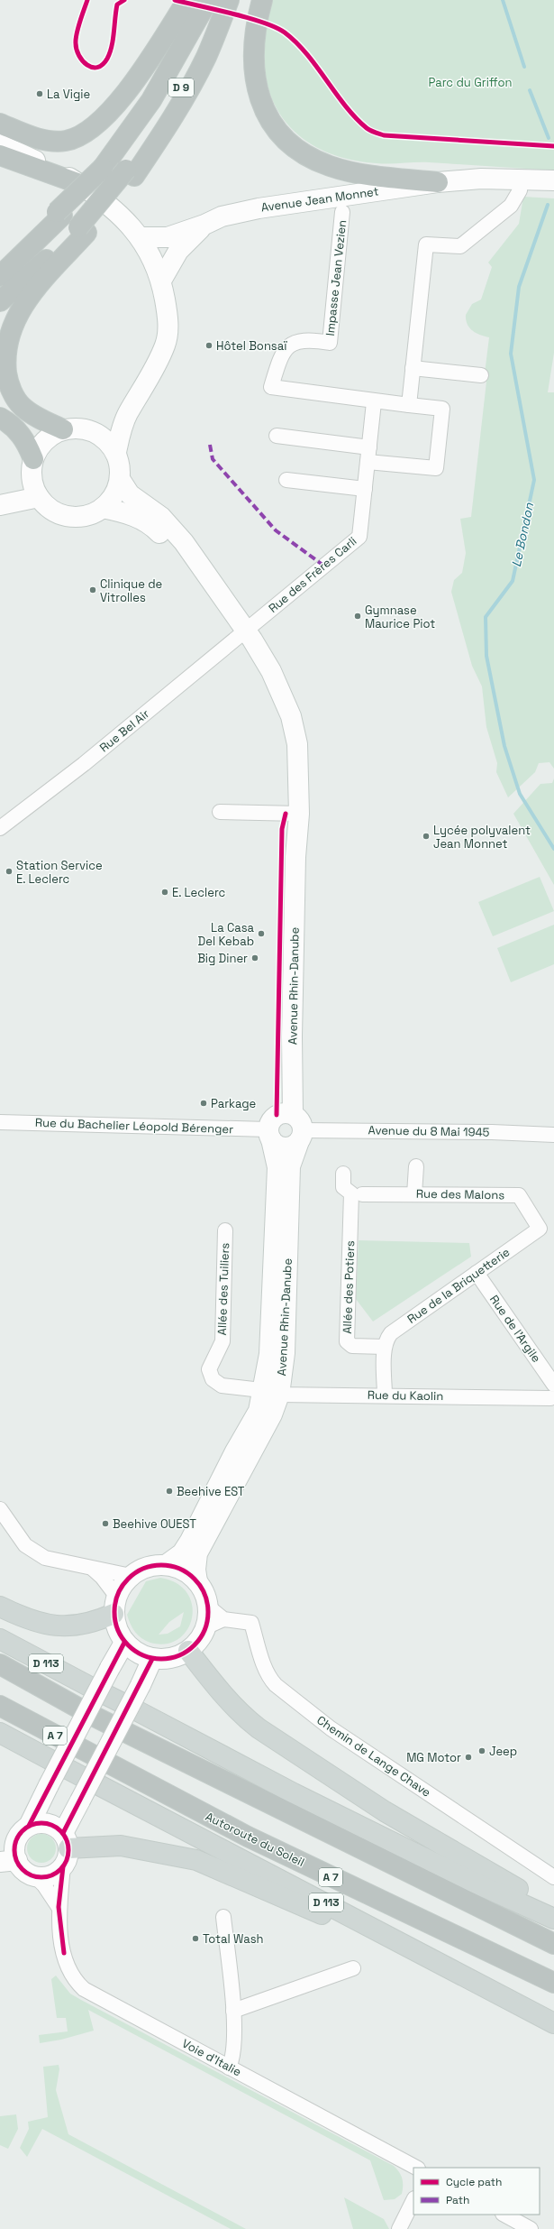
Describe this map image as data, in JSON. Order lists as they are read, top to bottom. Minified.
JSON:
{"streets":{"highway":["D 9","A 7","Autoroute du Soleil"],"main road":["D 113"],"street":["Avenue Jean Monnet","Impasse Jean Vezien","Rue des Frères Carli","Rue Bel Air","Avenue Rhin-Danube","Rue du Bachelier Léopold Bérenger","Avenue du 8 Mai 1945","Rue des Malons","Rue de la Briquetterie","Allée des Potiers","Allée des Tuiliers","Rue de l'Argile","Rue du Kaolin","Chemin de Lange Chave","Voie d'Italie"]},"crossings":[["Impasse Jean Vezien","Rue des Frères Carli"],["Rue des Frères Carli","Rue Bel Air"],["Rue des Frères Carli","Avenue Rhin-Danube"],["Rue Bel Air","Avenue Rhin-Danube"],["Avenue Rhin-Danube","Rue du Bachelier Léopold Bérenger"],["Avenue Rhin-Danube","Avenue du 8 Mai 1945"],["Avenue Rhin-Danube","Allée des Tuiliers"],["Avenue Rhin-Danube","Rue du Kaolin"],["Avenue Rhin-Danube","Chemin de Lange Chave"],["Rue du Bachelier Léopold Bérenger","Avenue du 8 Mai 1945"],["Rue des Malons","Rue de la Briquetterie"],["Rue des Malons","Allée des Potiers"],["Rue de la Briquetterie","Allée des Potiers"],["Rue de la Briquetterie","Rue de l'Argile"],["Allée des Tuiliers","Rue du Kaolin"],["Rue de l'Argile","Rue du Kaolin"]],"water":["Le Bondon"],"parks":["Parc du Griffon"],"places":["La Vigie","Hôtel Bonsaï","Clinique de Vitrolles","Gymnase Maurice Piot","Lycée polyvalent Jean Monnet","Station Service E. Leclerc","E. Leclerc","La Casa Del Kebab","Big Diner","Parkage","Beehive EST","Beehive OUEST","Jeep","MG Motor","Total Wash"],"legend":["Cycle path","Path"]}
